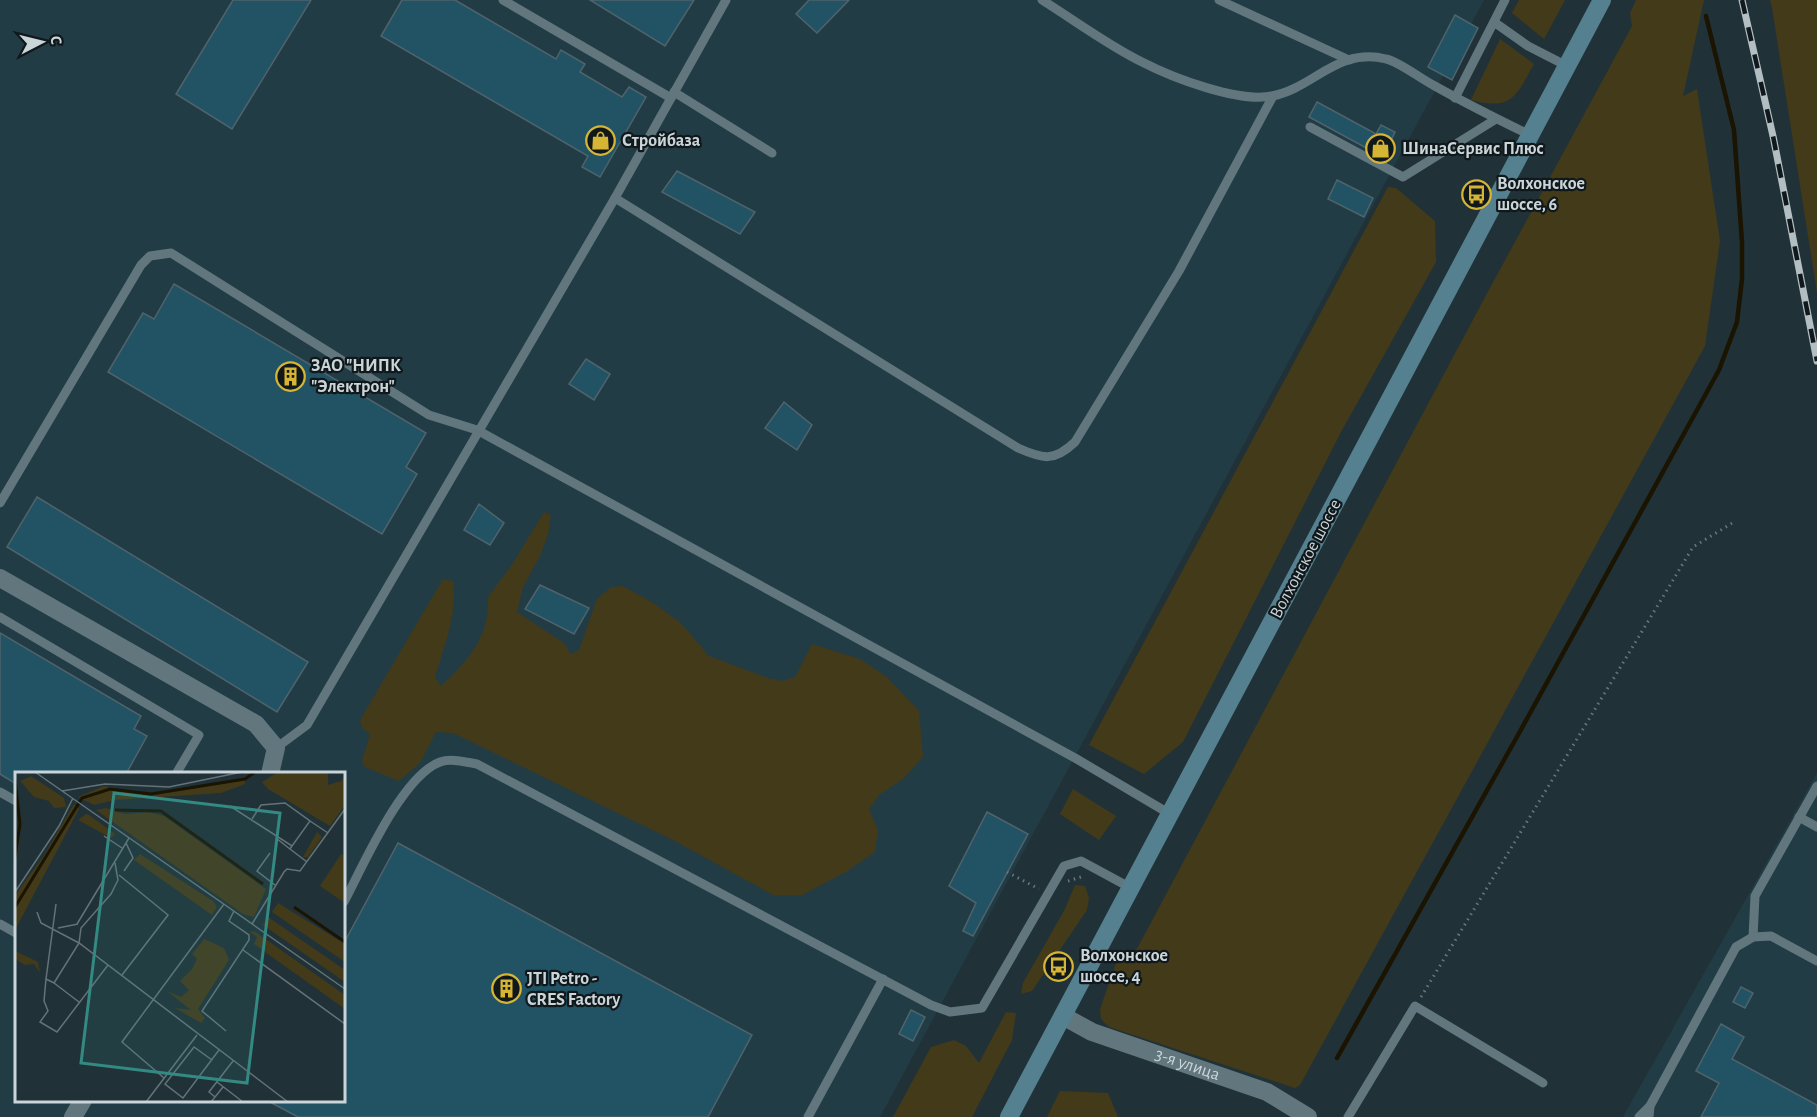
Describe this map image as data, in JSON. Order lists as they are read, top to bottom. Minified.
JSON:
{"streets":{"main road":["Волхонское шоссе"],"street":["3-я улица"]},"crossings":[["Волхонское шоссе","3-я улица"]],"places":{"shop":["Стройбаза","ШинаСервис Плюс"],"bus stop":["Волхонское шоссе, 6","Волхонское шоссе, 4"],"building":["ЗАО \"НИПК \"Электрон\"","JTI Petro - CRES Factory"]},"north":"right"}
